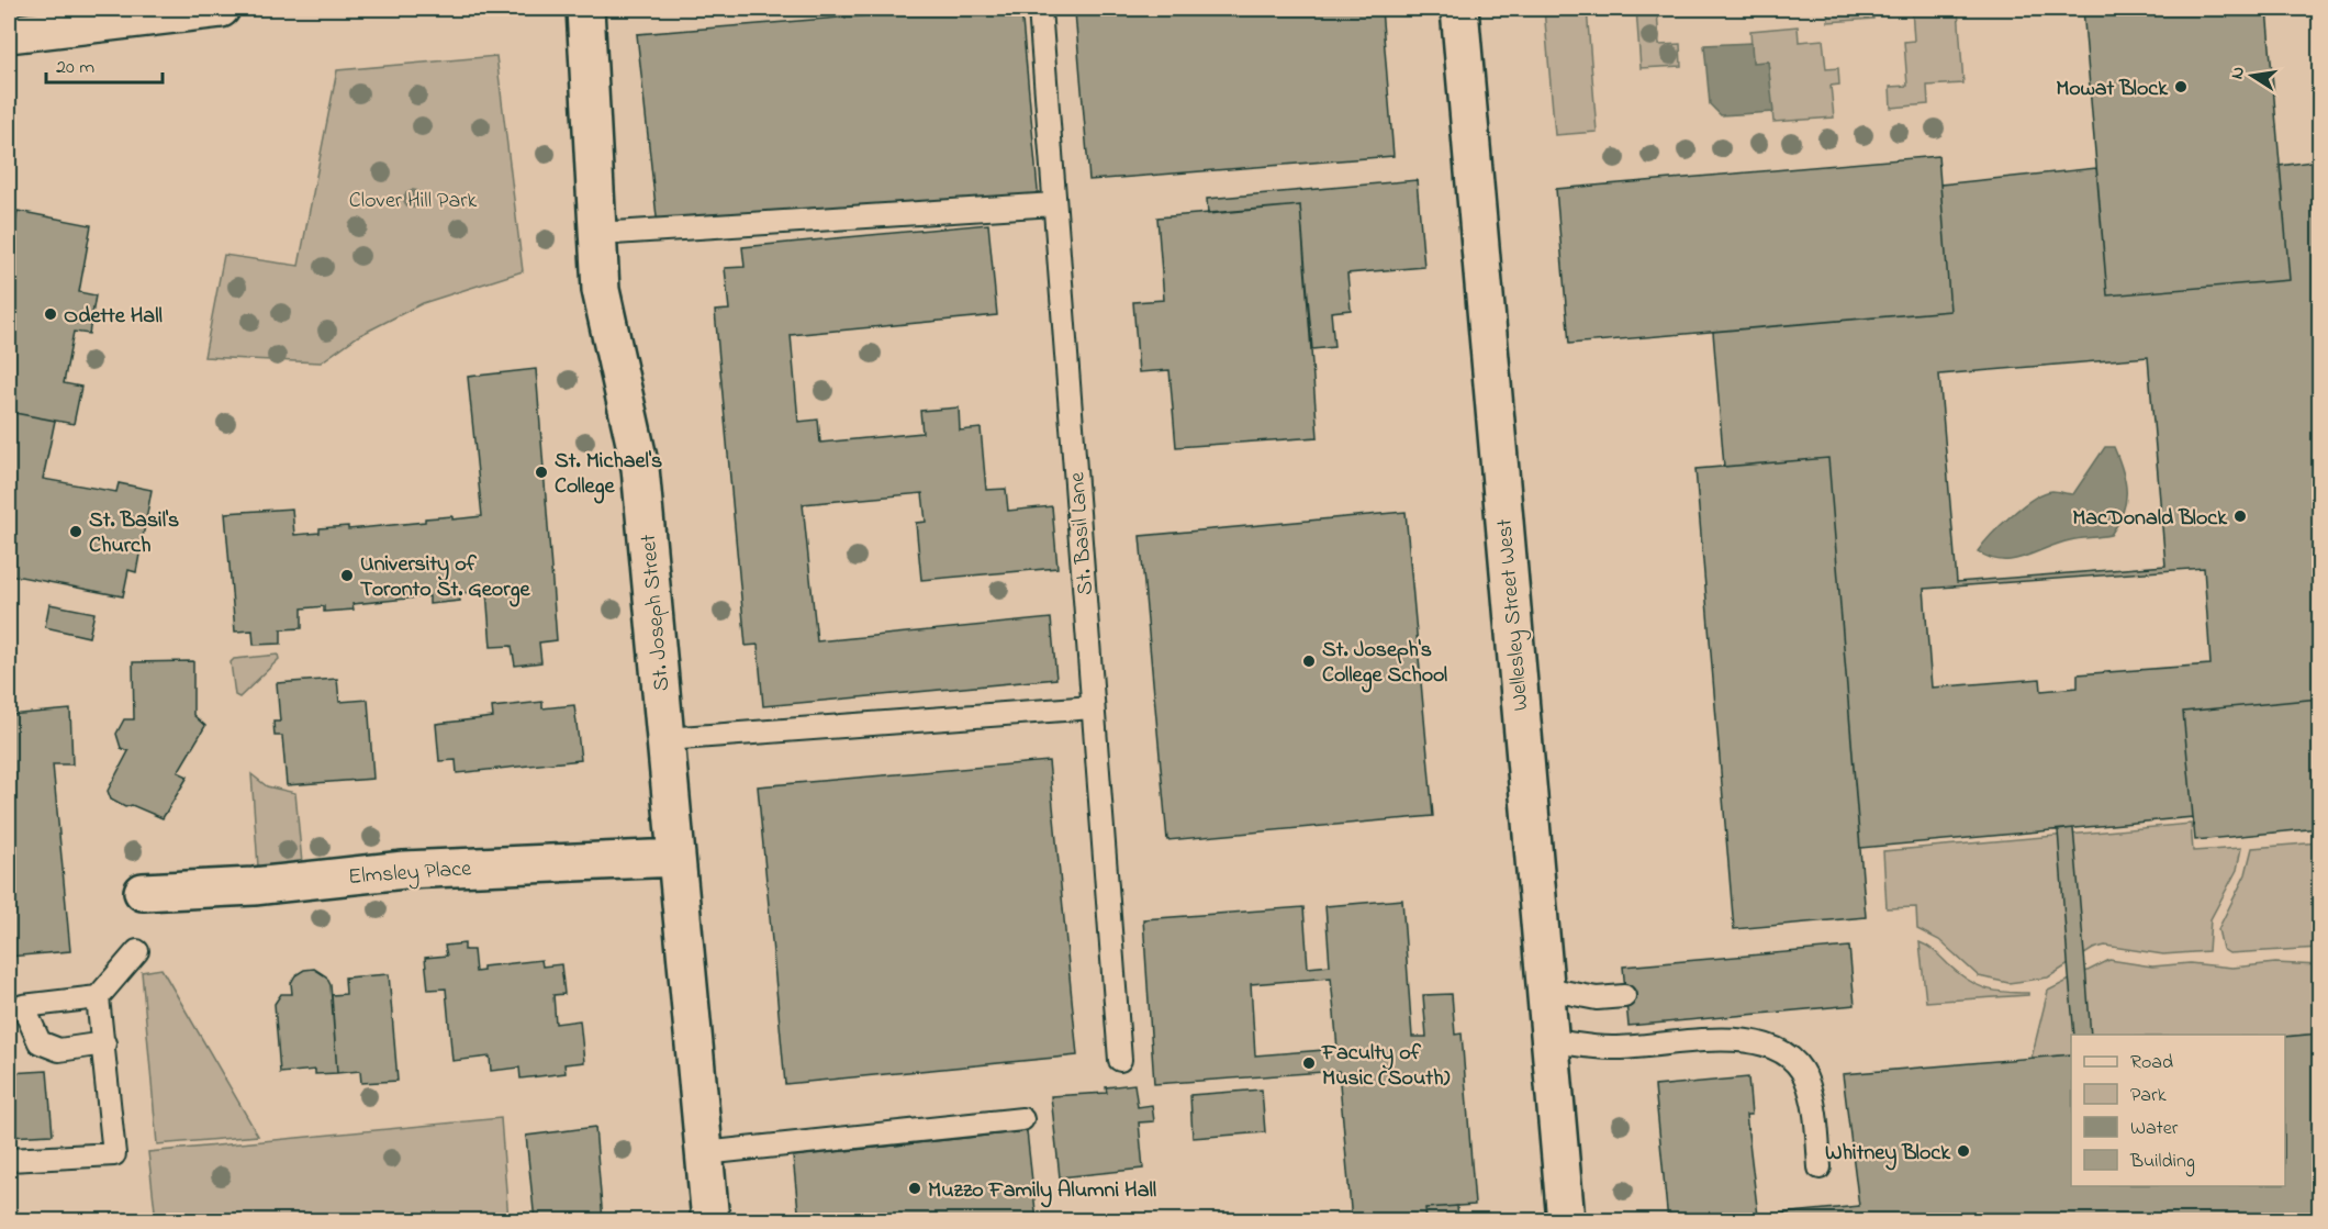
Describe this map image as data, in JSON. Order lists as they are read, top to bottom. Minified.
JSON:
{"streets":{"street":["St. Joseph Street","Wellesley Street West","Elmsley Place"],"lane":["St. Basil Lane"]},"crossings":[["St. Joseph Street","Elmsley Place"]],"parks":["Clover Hill Park"],"places":["Mowat Block","Odette Hall","St. Michael's College","MacDonald Block","St. Basil's Church","University of Toronto St. George","St. Joseph's College School","Faculty of Music (South)","Whitney Block","Muzzo Family Alumni Hall"],"legend":["Road","Park","Water","Building"],"scale_bar":"20 m","north":"left"}
